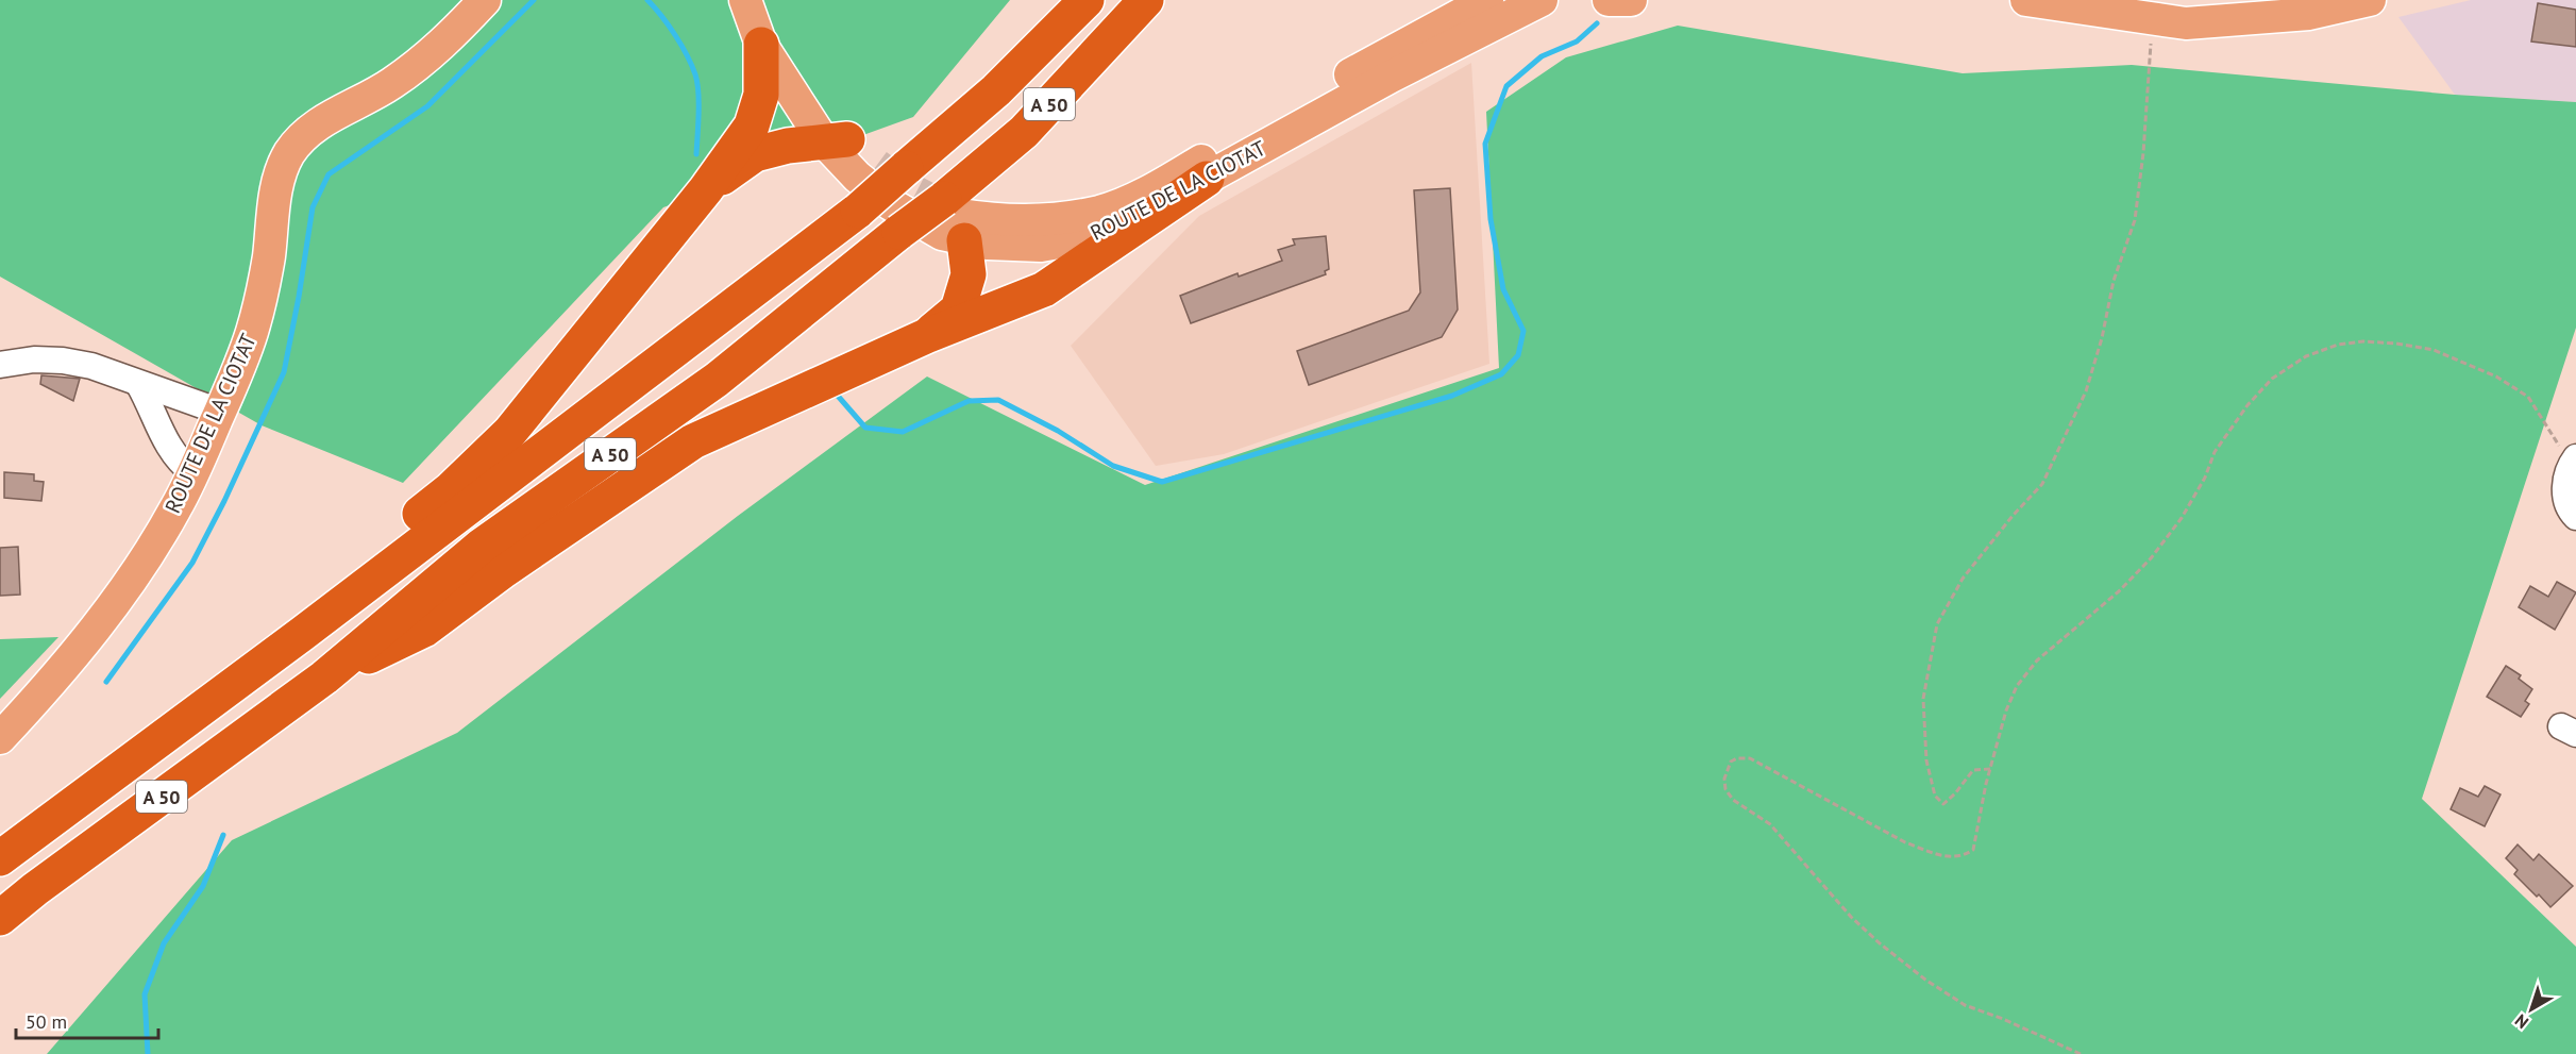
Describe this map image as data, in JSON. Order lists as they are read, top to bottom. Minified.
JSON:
{"streets":{"highway":["A 50"],"main road":["ROUTE DE LA CIOTAT"]},"crossings":[["A 50","ROUTE DE LA CIOTAT"]],"scale_bar":"50 m","north":"bottom left"}
